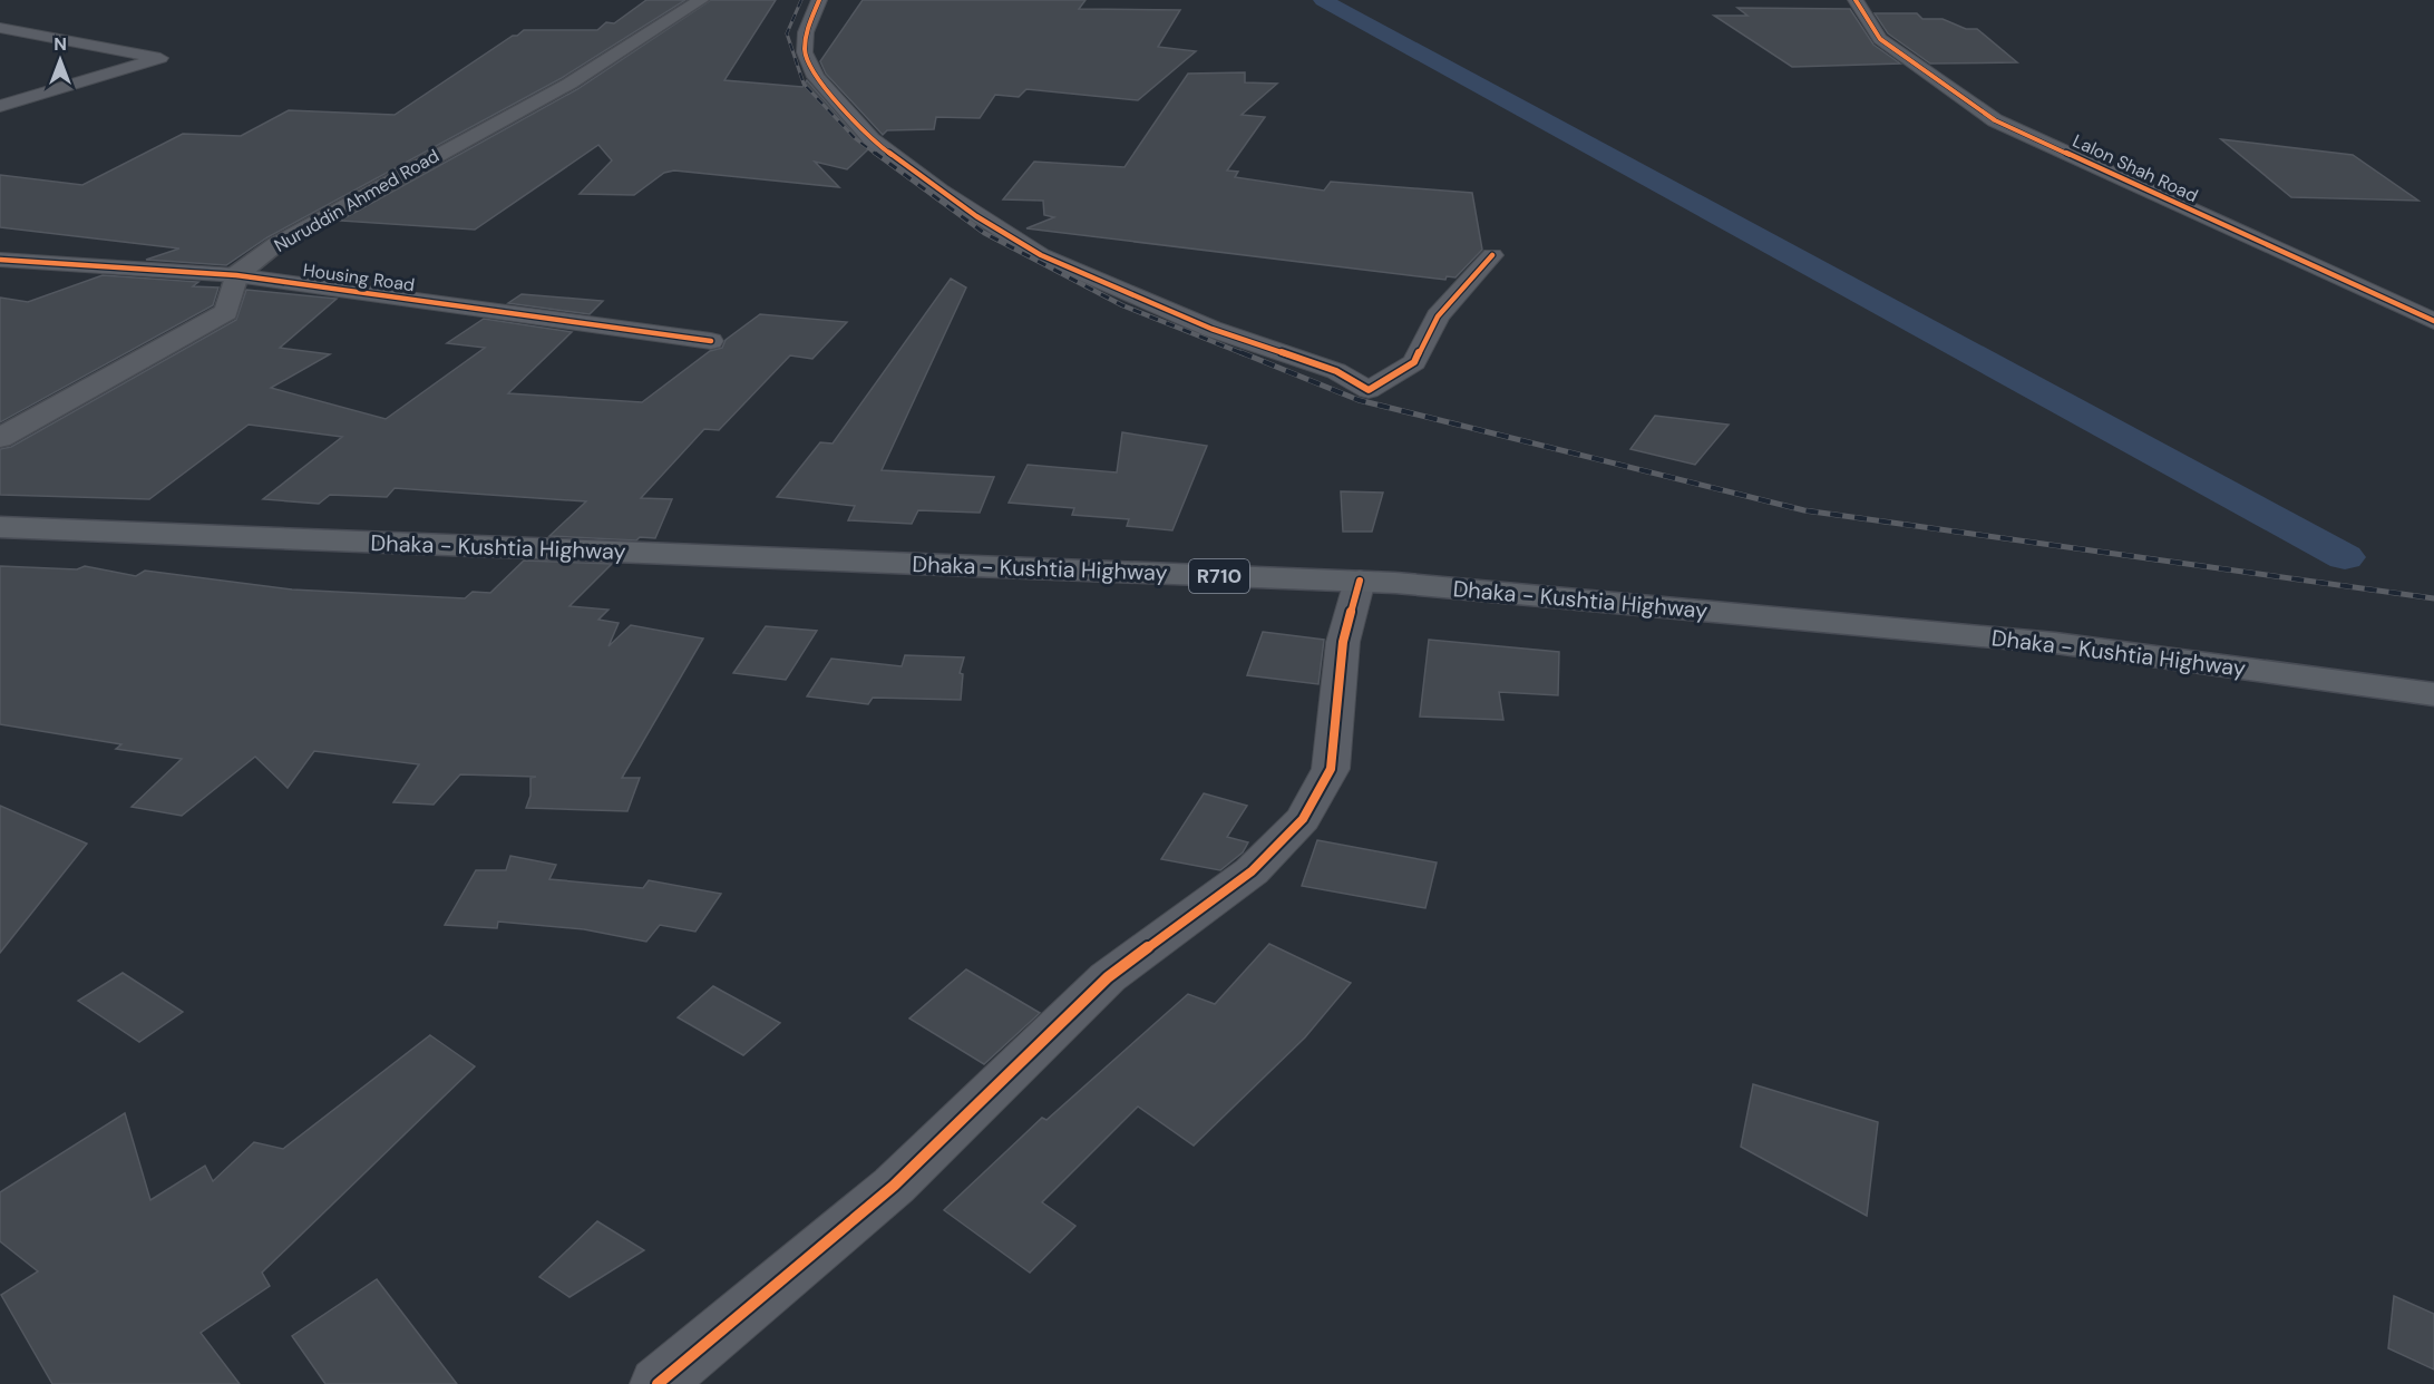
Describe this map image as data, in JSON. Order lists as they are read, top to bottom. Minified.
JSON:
{"streets":{"main road":["Nuruddin Ahmed Road","Dhaka - Kushtia Highway","R710"],"street":["Lalon Shah Road","Housing Road"]},"crossings":[["Nuruddin Ahmed Road","Housing Road"]],"north":"top"}
